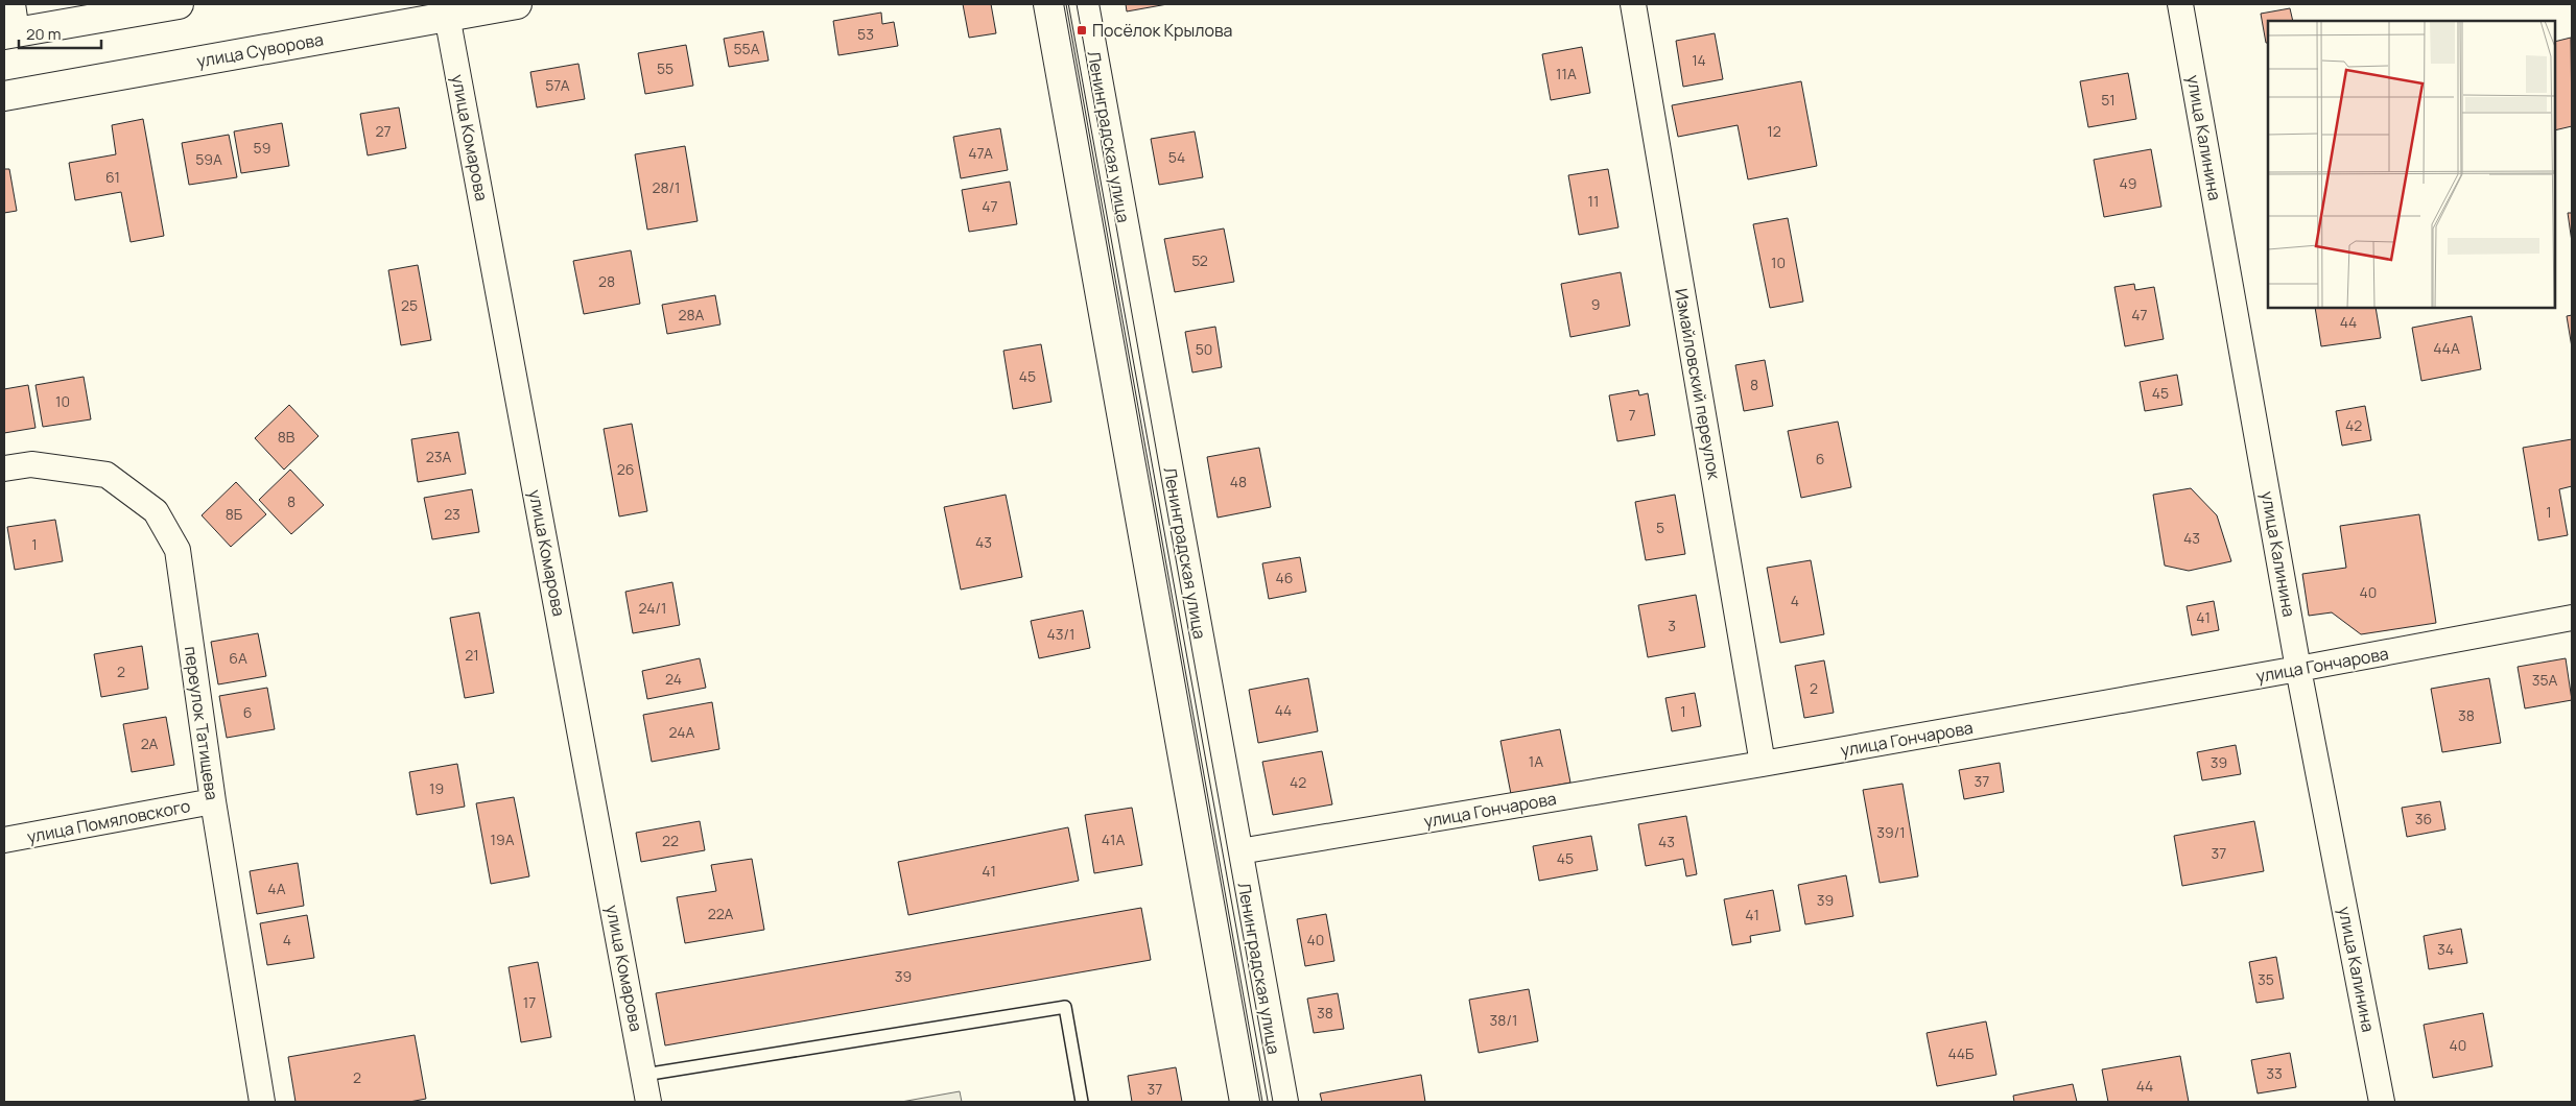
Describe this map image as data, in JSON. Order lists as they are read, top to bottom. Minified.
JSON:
{"streets":{"main road":["улица Суворова","Ленинградская улица"],"street":["улица Комарова","улица Калинина","Измайловский переулок","улица Гончарова","переулок Татищева","улица Помяловского"]},"crossings":[["улица Суворова","улица Комарова"],["Ленинградская улица","улица Гончарова"],["улица Калинина","улица Гончарова"],["Измайловский переулок","улица Гончарова"],["переулок Татищева","улица Помяловского"]],"places":{"transit":["Посёлок Крылова"]},"house_numbers":["53","55А","14","55","11А","57А","51","27","12","59","47А","54","59А","61","49","28/1","11","47","52","10","28","9","25","28А","47","44","44А","50","45","8","45","10","7","42","8В","23А","6","26","48","8","1","8Б","23","5","43","43","1","46","40","4","24/1","41","3","43/1","21","6А","2","24","35А","2","44","1","6","38","24А","2А","1А","39","37","42","19","36","39/1","19А","41А","22","43","37","45","41","4А","39","22А","41","4","40","34","39","35","17","38","38/1","40","44Б","33","2","44","37"],"scale_bar":"20 m"}
